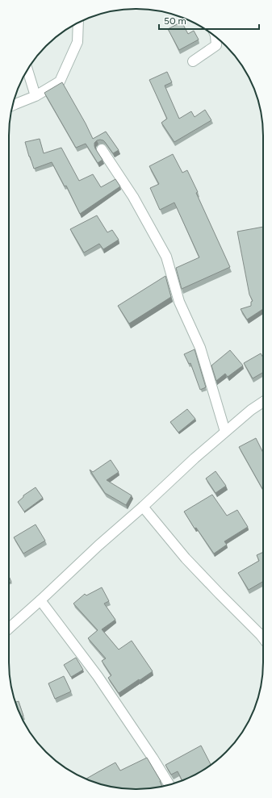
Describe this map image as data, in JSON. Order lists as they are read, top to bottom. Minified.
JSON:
{"scale_bar":"50 m"}
